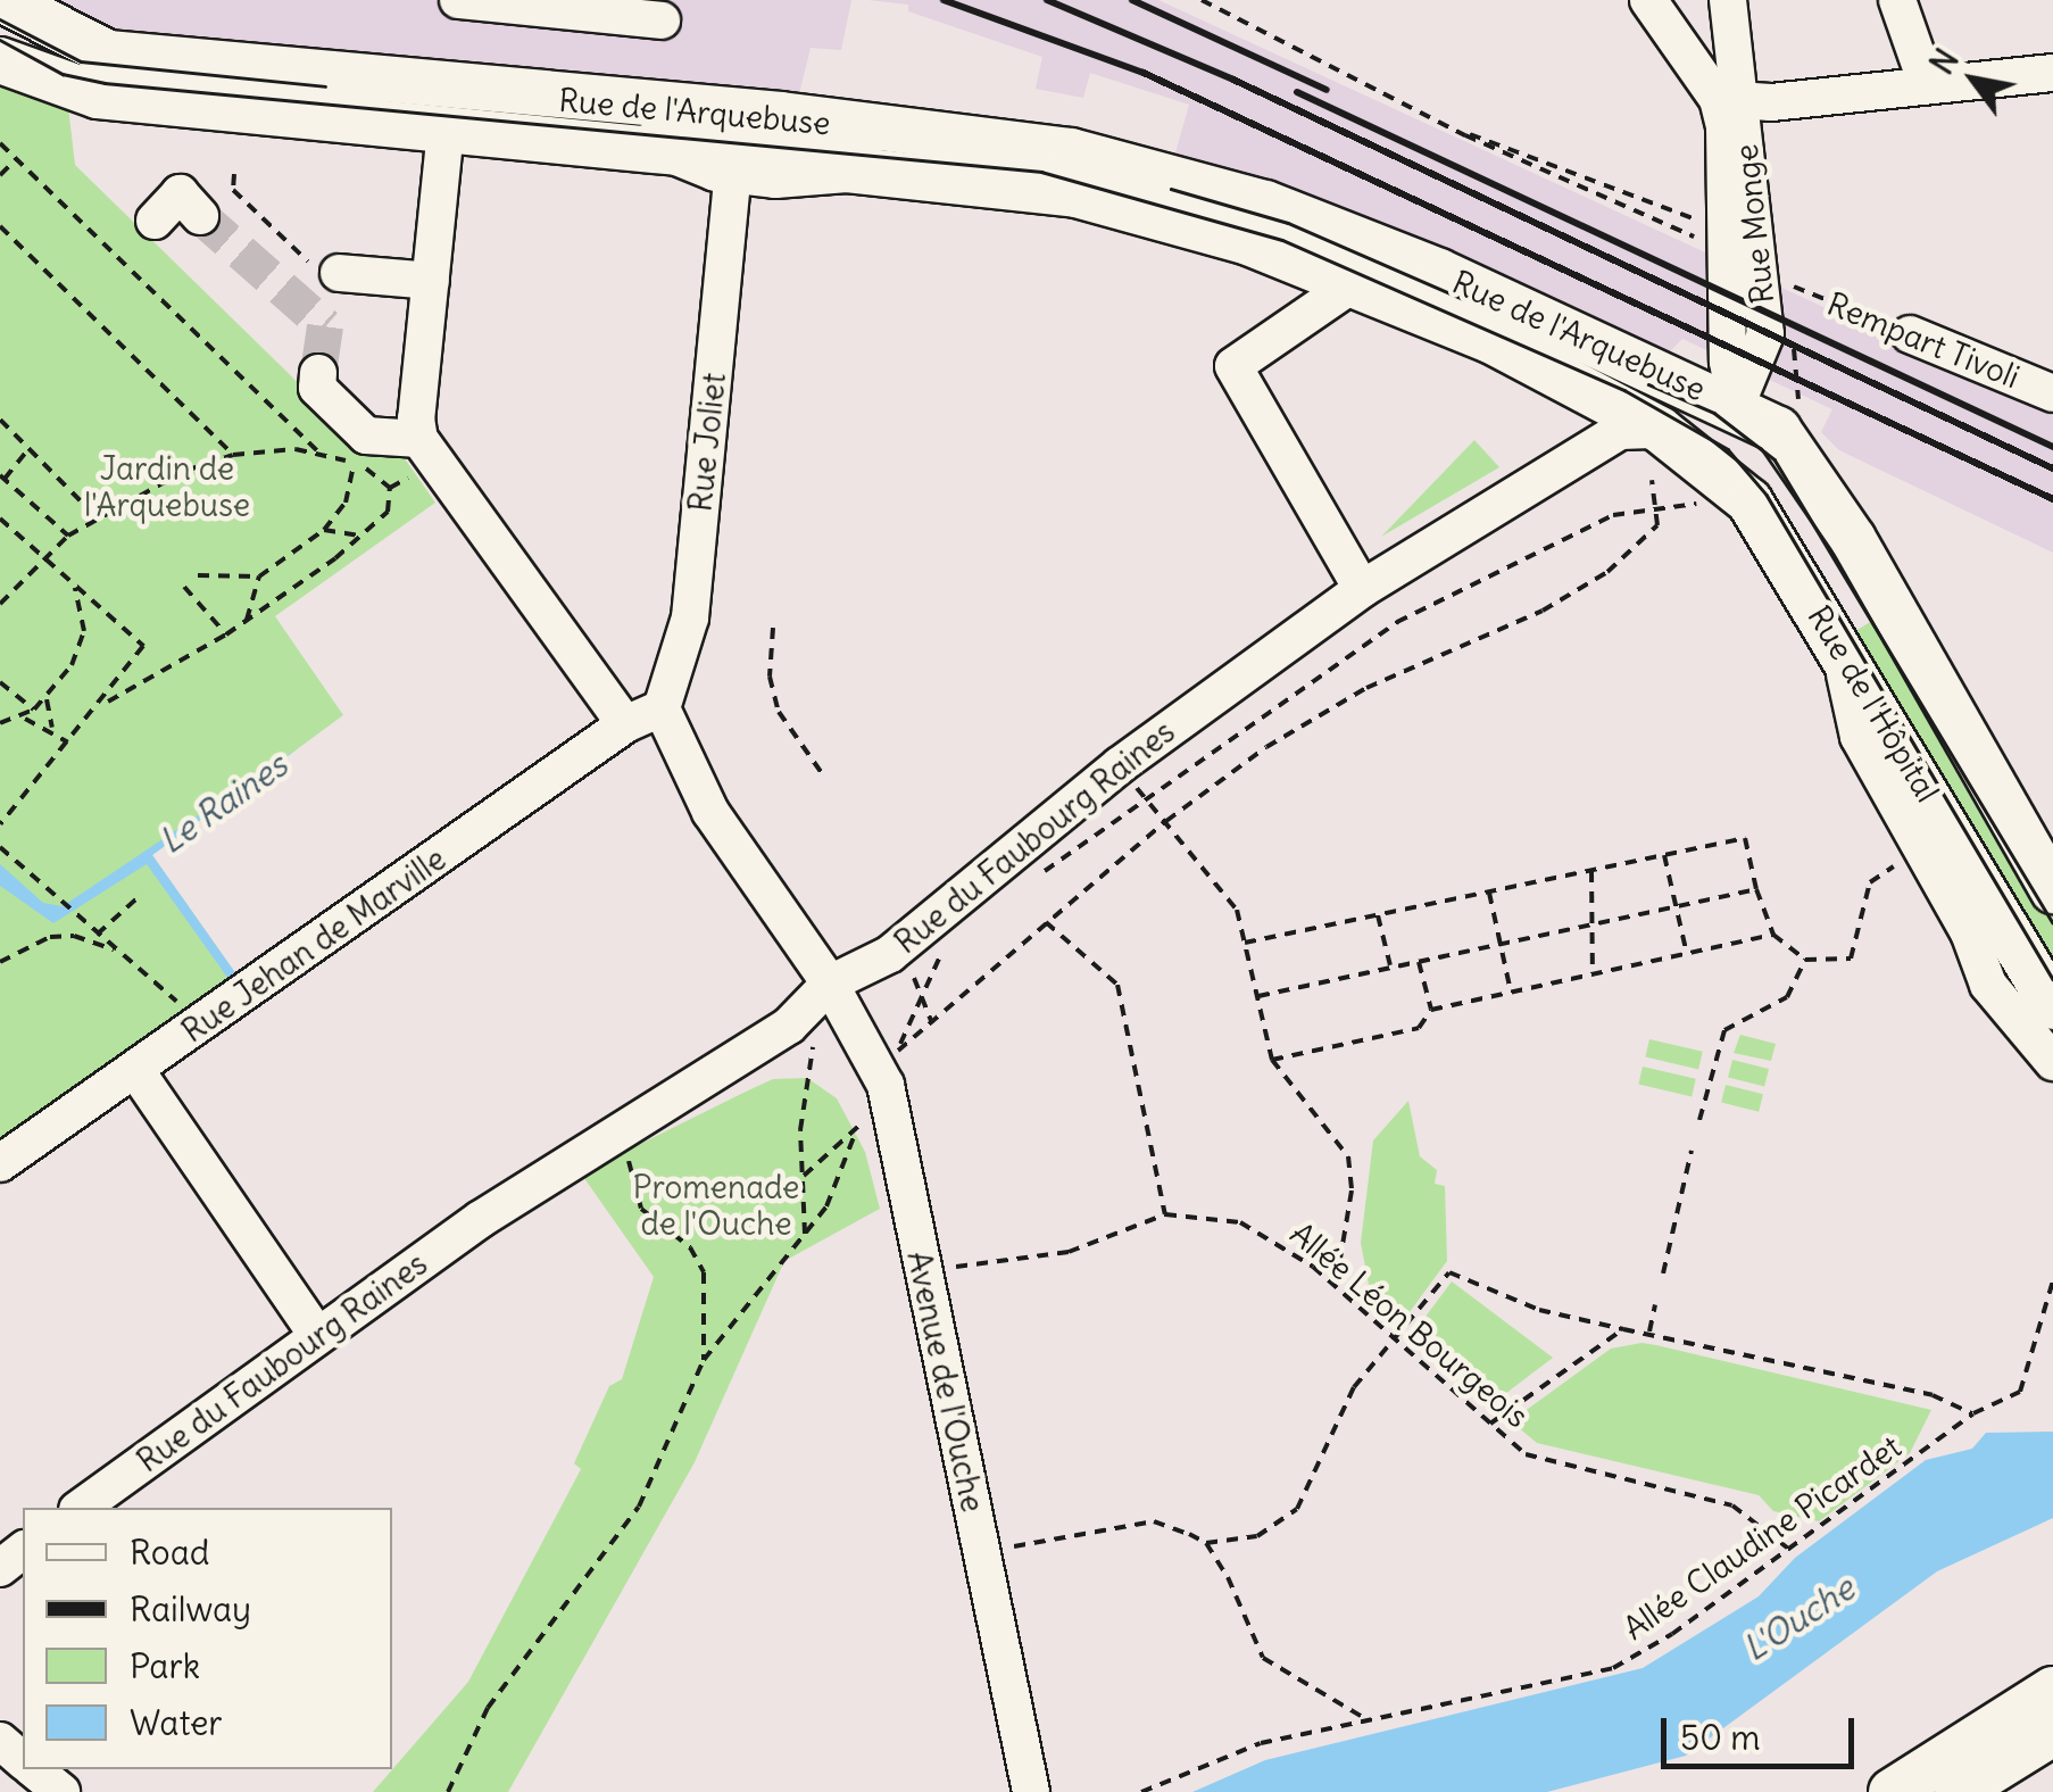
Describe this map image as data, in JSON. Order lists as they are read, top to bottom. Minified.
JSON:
{"streets":{"main road":["Rue de l'Arquebuse","Rue de l'Hôpital","Rue du Faubourg Raines"],"street":["Rue Monge","Rempart Tivoli","Rue Joliet","Rue Jehan de Marville","Avenue de l'Ouche"],"path":["Allée Léon Bourgeois","Allée Claudine Picardet"]},"crossings":[["Rue de l'Arquebuse","Rue Monge"],["Rue de l'Arquebuse","Rue Joliet"],["Rue de l'Arquebuse","Rue de l'Hôpital"],["Rue de l'Arquebuse","Rue du Faubourg Raines"],["Rue Monge","Rue de l'Hôpital"],["Rue Monge","Rue du Faubourg Raines"],["Rue Joliet","Rue Jehan de Marville"],["Rue Joliet","Avenue de l'Ouche"],["Rue de l'Hôpital","Rue du Faubourg Raines"],["Rue du Faubourg Raines","Avenue de l'Ouche"],["Rue Jehan de Marville","Avenue de l'Ouche"],["Allée Léon Bourgeois","Allée Claudine Picardet"]],"water":["Le Raines","L'Ouche"],"parks":["Jardin de l'Arquebuse","Promenade de l'Ouche"],"legend":["Road","Railway","Park","Water"],"scale_bar":"50 m","north":"top left"}
